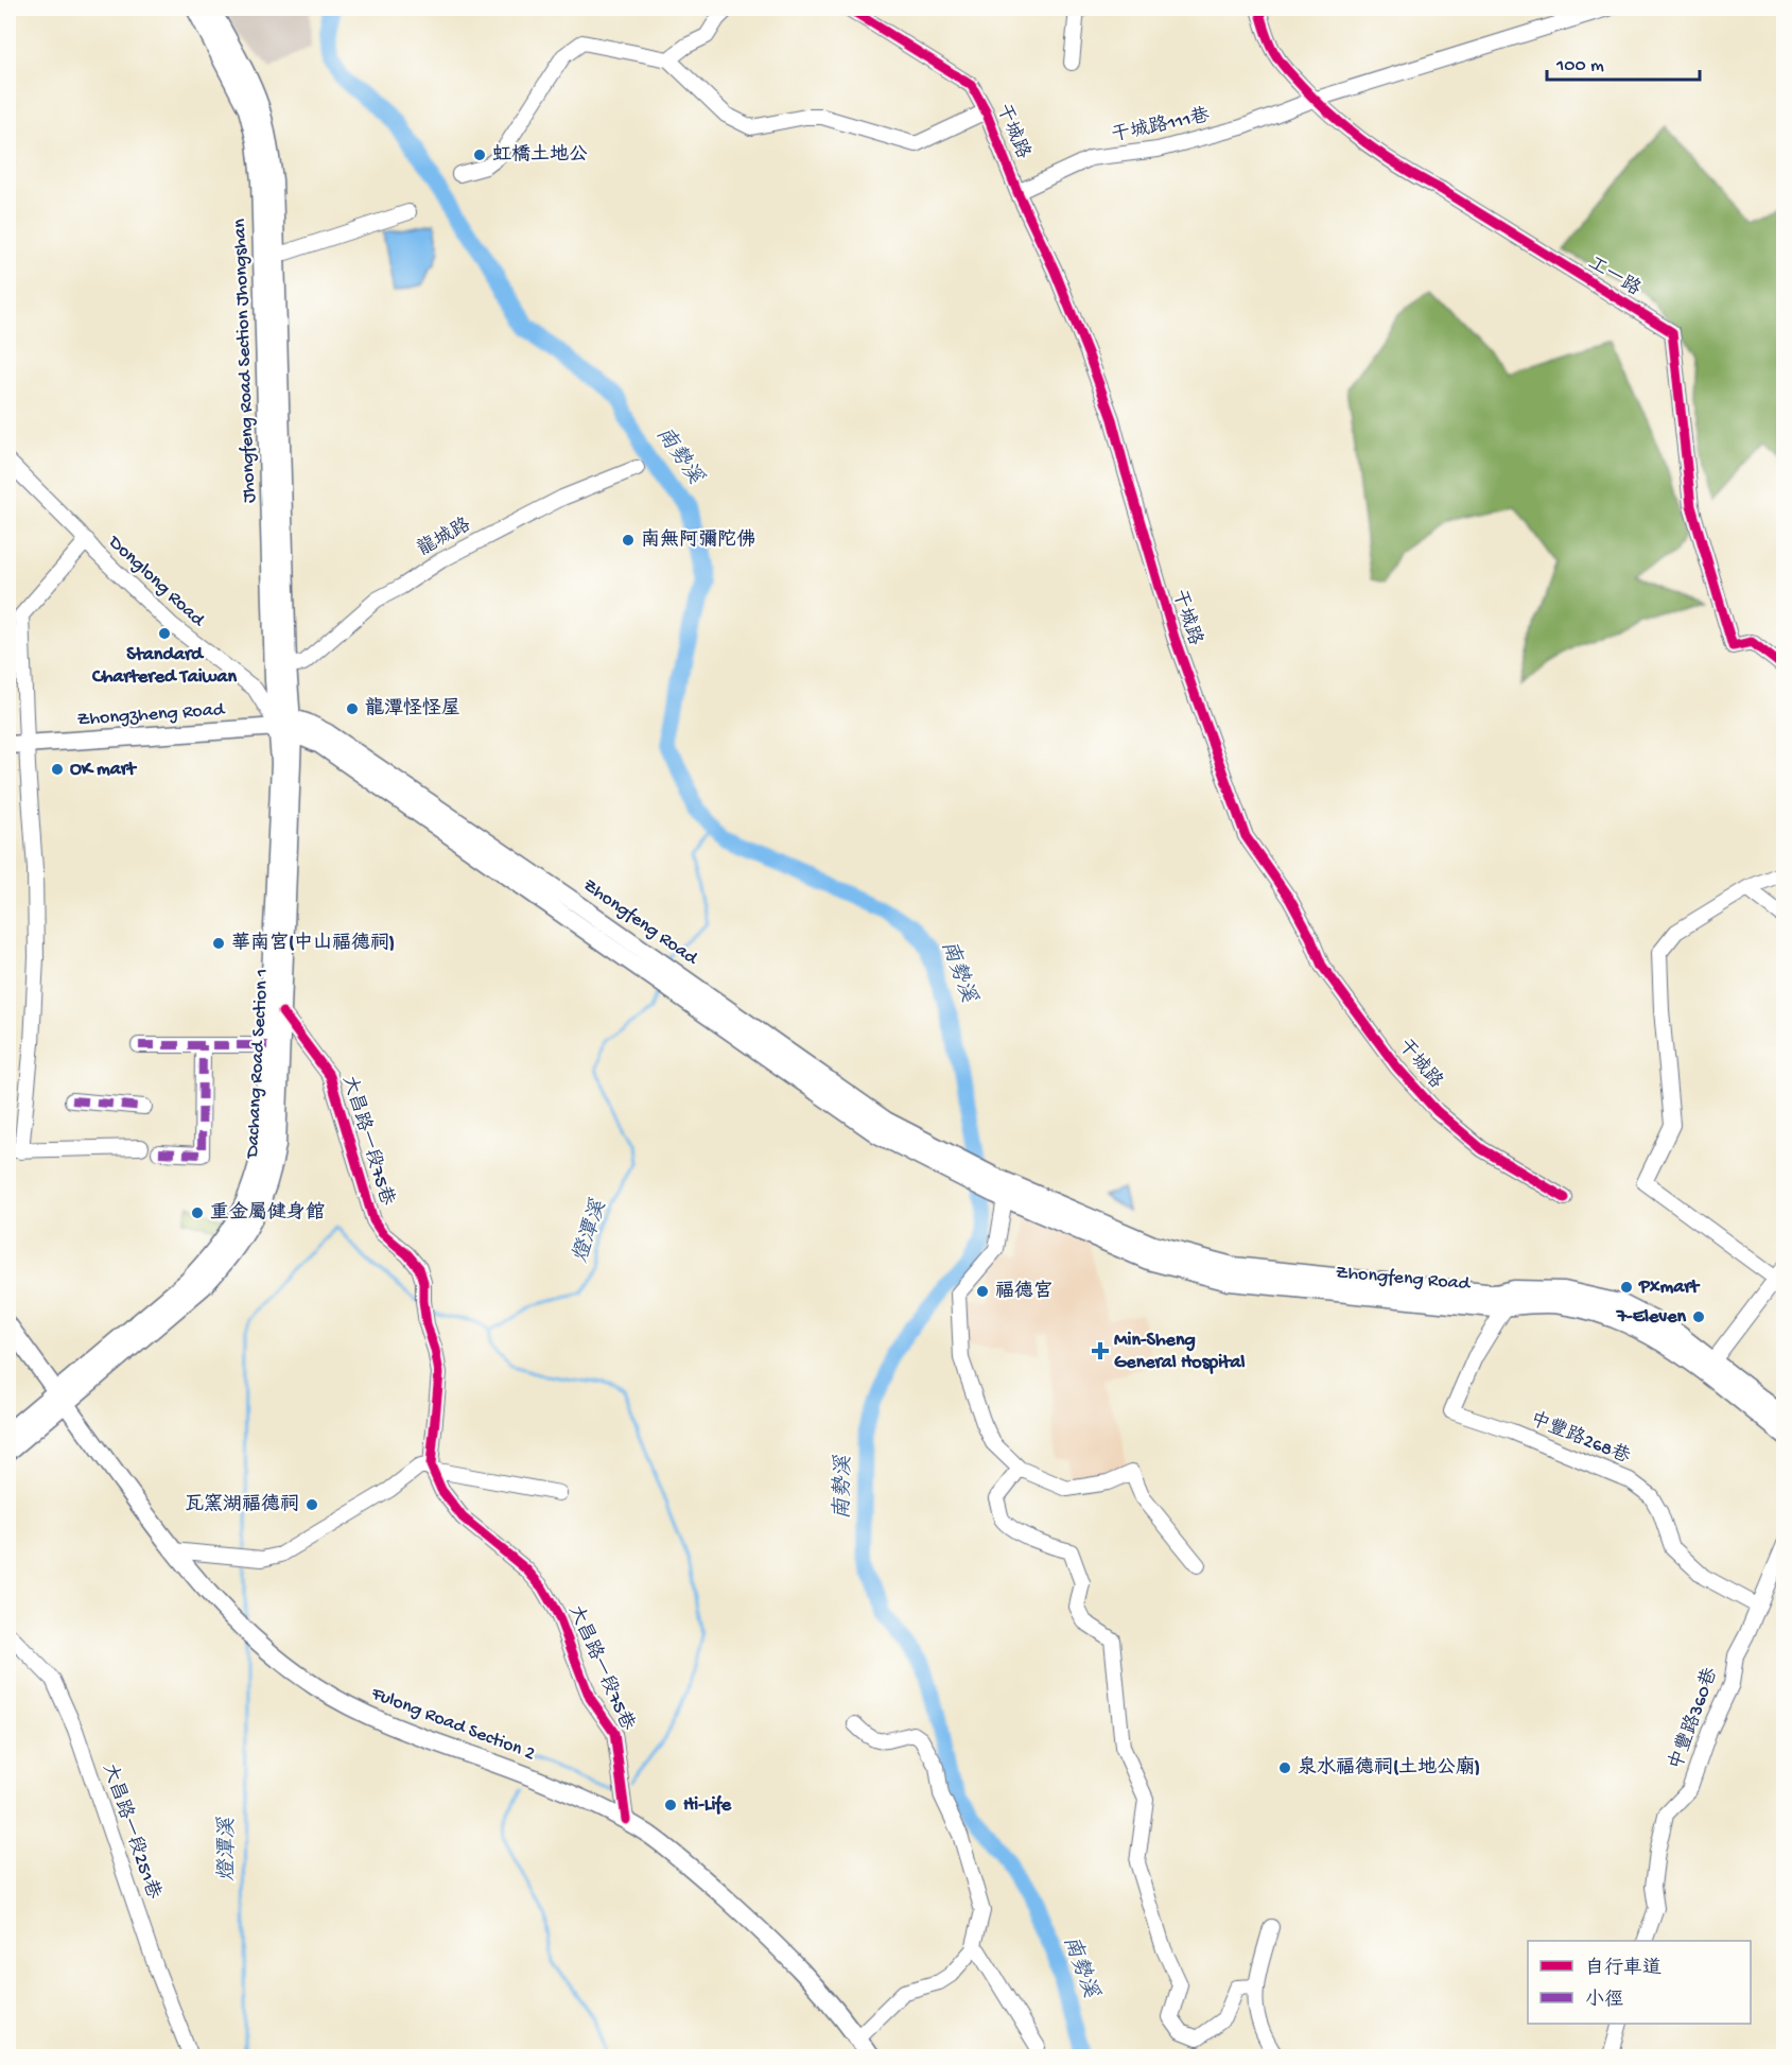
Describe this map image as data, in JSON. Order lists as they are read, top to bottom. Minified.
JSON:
{"streets":{"main road":["Jhongfeng Road Section Jhongshan","Zhongzheng Road","Zhongfeng Road","Dachang Road Section 1","Fulong Road Section 2"],"street":["干城路111巷","干城路","工一路","龍城路","Donglong Road","大昌路一段75巷","中豐路268巷","中豐路360巷","大昌路一段251巷"]},"crossings":[["干城路111巷","干城路"],["干城路111巷","工一路"],["Jhongfeng Road Section Jhongshan","龍城路"],["Jhongfeng Road Section Jhongshan","Donglong Road"],["Jhongfeng Road Section Jhongshan","Zhongzheng Road"],["Jhongfeng Road Section Jhongshan","Zhongfeng Road"],["Jhongfeng Road Section Jhongshan","Dachang Road Section 1"],["Donglong Road","Zhongzheng Road"],["Donglong Road","Zhongfeng Road"],["Donglong Road","Dachang Road Section 1"],["Zhongzheng Road","Zhongfeng Road"],["Zhongzheng Road","Dachang Road Section 1"],["Zhongfeng Road","Dachang Road Section 1"],["Zhongfeng Road","中豐路268巷"],["Dachang Road Section 1","大昌路一段75巷"],["Dachang Road Section 1","Fulong Road Section 2"],["大昌路一段75巷","Fulong Road Section 2"],["中豐路268巷","中豐路360巷"]],"water":["南勢溪","燈潭溪"],"places":{"other":["虹橋土地公","南無阿彌陀佛","Standard Chartered Taiwan","龍潭怪怪屋","OK mart","華南宮(中山福德祠)","重金屬健身館","Pxmart","福德宮","7-Eleven","瓦窯湖福德祠","泉水福德祠(土地公廟)","Hi-Life"],"health":["Min-Sheng General Hospital"]},"legend":["自行車道","小徑"],"scale_bar":"100 m"}
